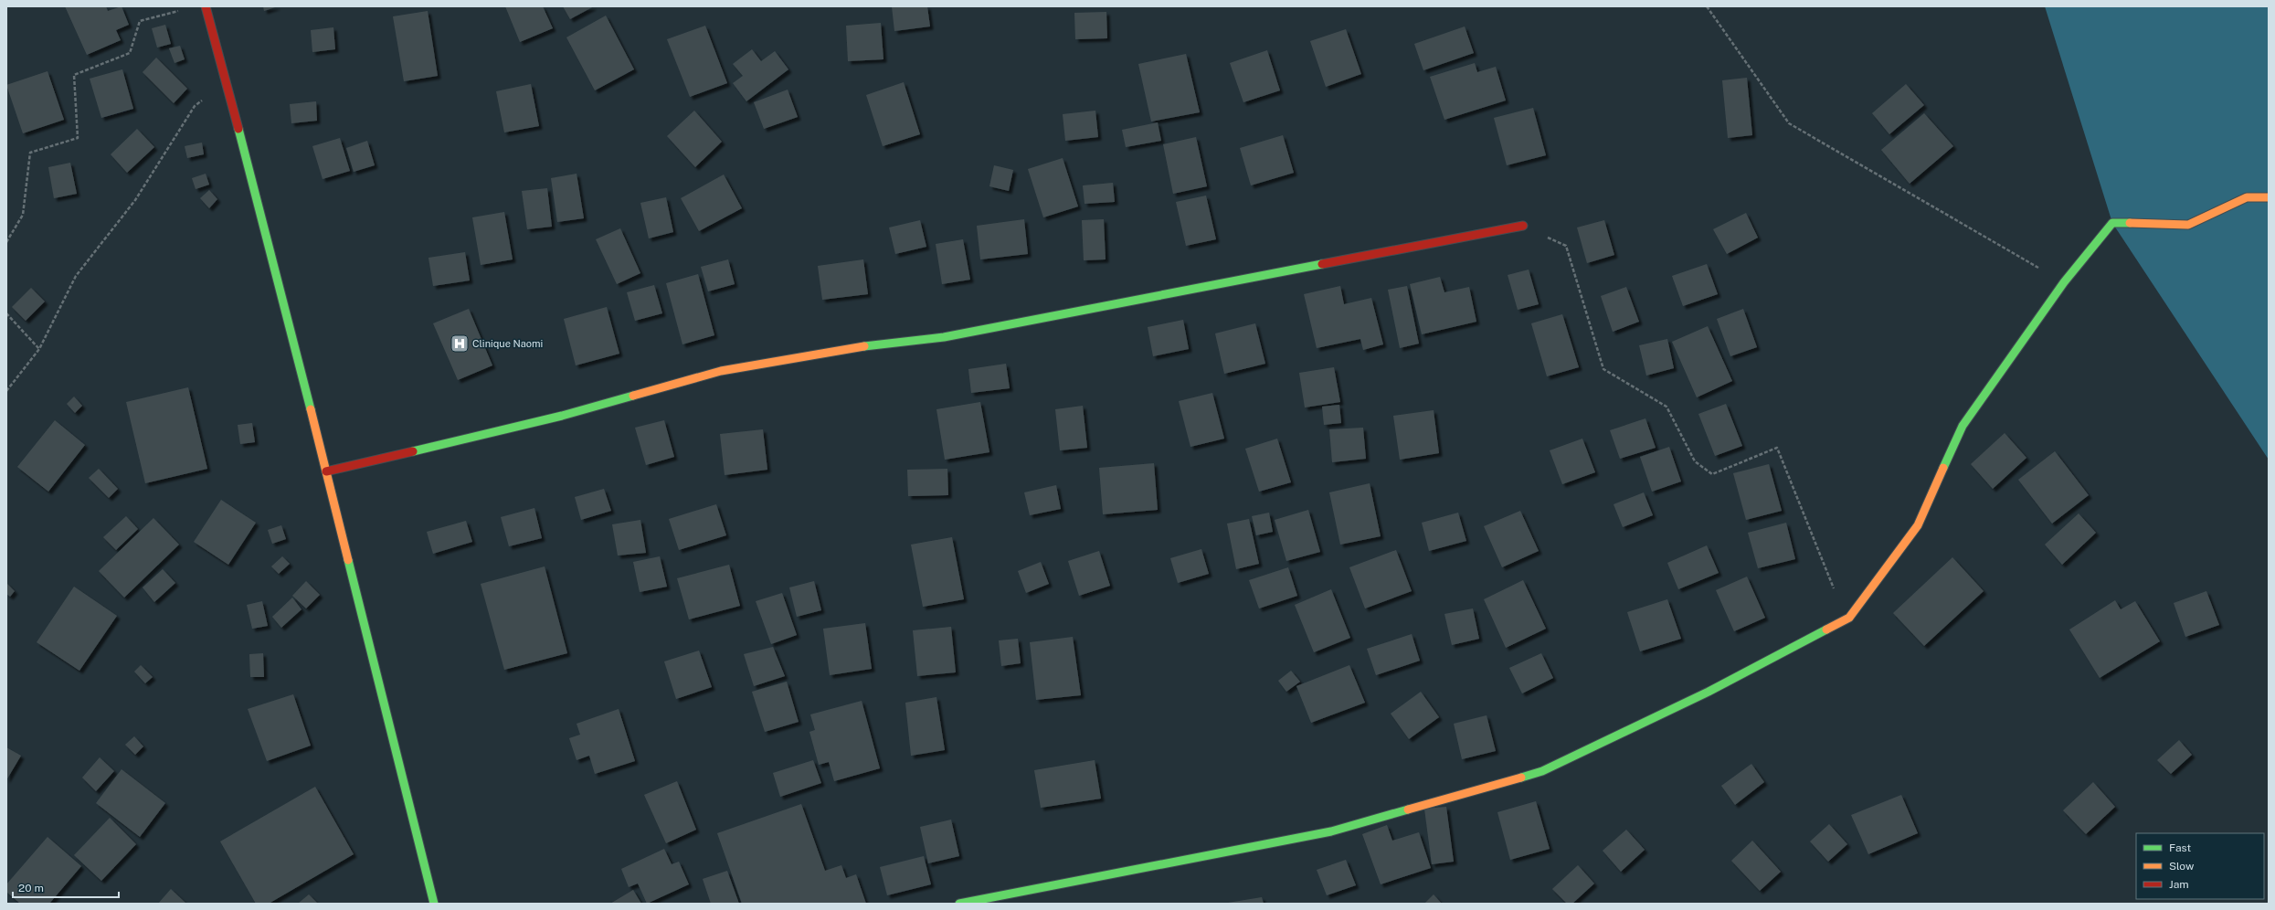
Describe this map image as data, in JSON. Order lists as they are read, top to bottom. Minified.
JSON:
{"places":{"hospital":["Clinique Naomi"]},"legend":["Fast","Slow","Jam"],"scale_bar":"20 m"}
